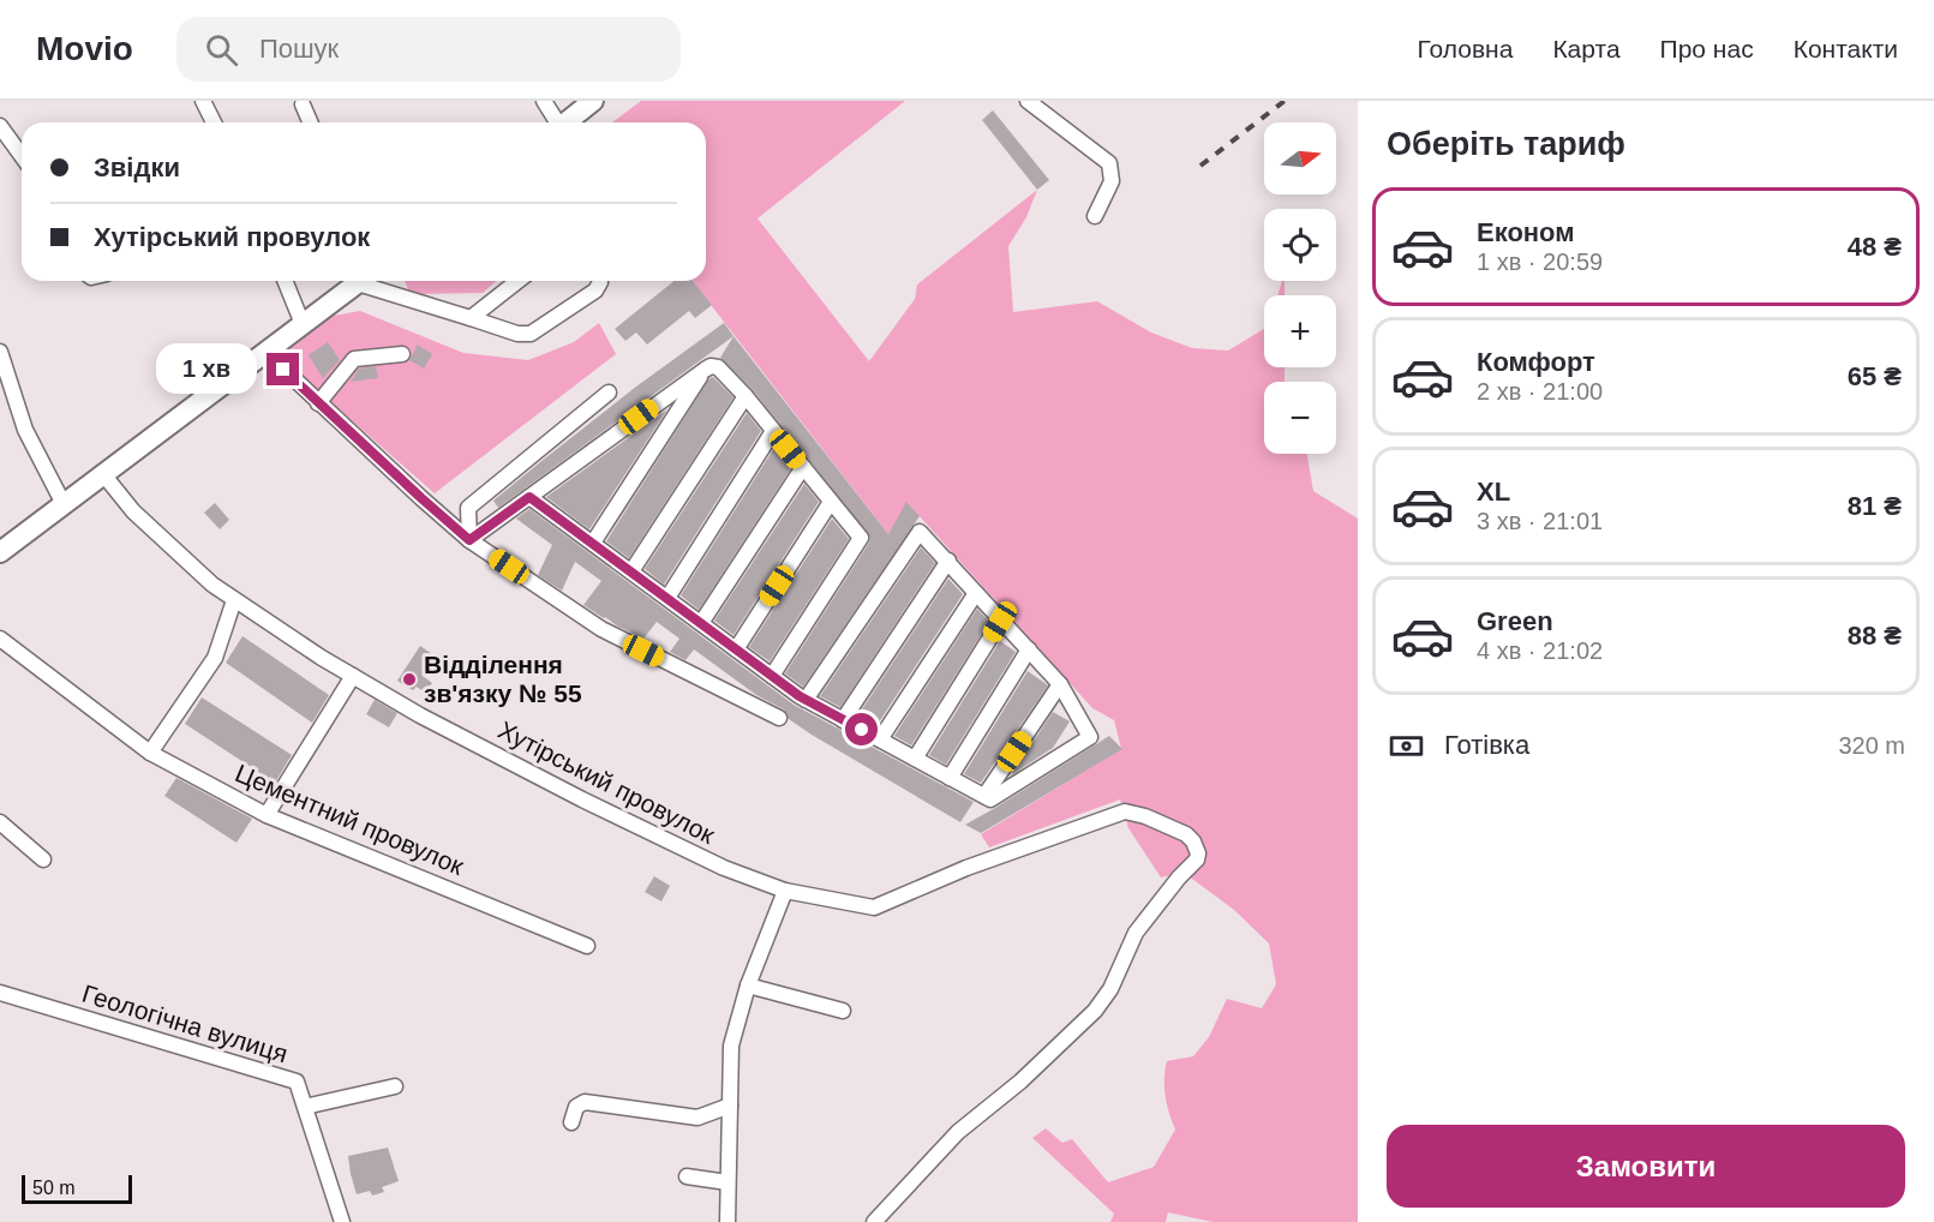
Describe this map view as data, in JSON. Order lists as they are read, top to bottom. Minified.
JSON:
{"streets":{"street":["Хутірський провулок","Цементний провулок","Геологічна вулиця"]},"places":["Відділення зв'язку № 55"],"scale_bar":"50 m","north":"right","page":{"header":"Movio","search":"Пошук","nav":["Головна","Карта","Про нас","Контакти"],"heading":"Оберіть тариф","map_buttons":["+","−"],"banner":["Звідки","Хутірський провулок"],"list":[{"name":"Економ","note":"1 хв · 20:59","value":"48 ₴"},{"name":"Комфорт","note":"2 хв · 21:00","value":"65 ₴"},{"name":"XL","note":"3 хв · 21:01","value":"81 ₴"},{"name":"Green","note":"4 хв · 21:02","value":"88 ₴"}],"bubble":"1 хв","pay":["Готівка","320 m"],"buttons":"Замовити","scale":"50 m"}}
